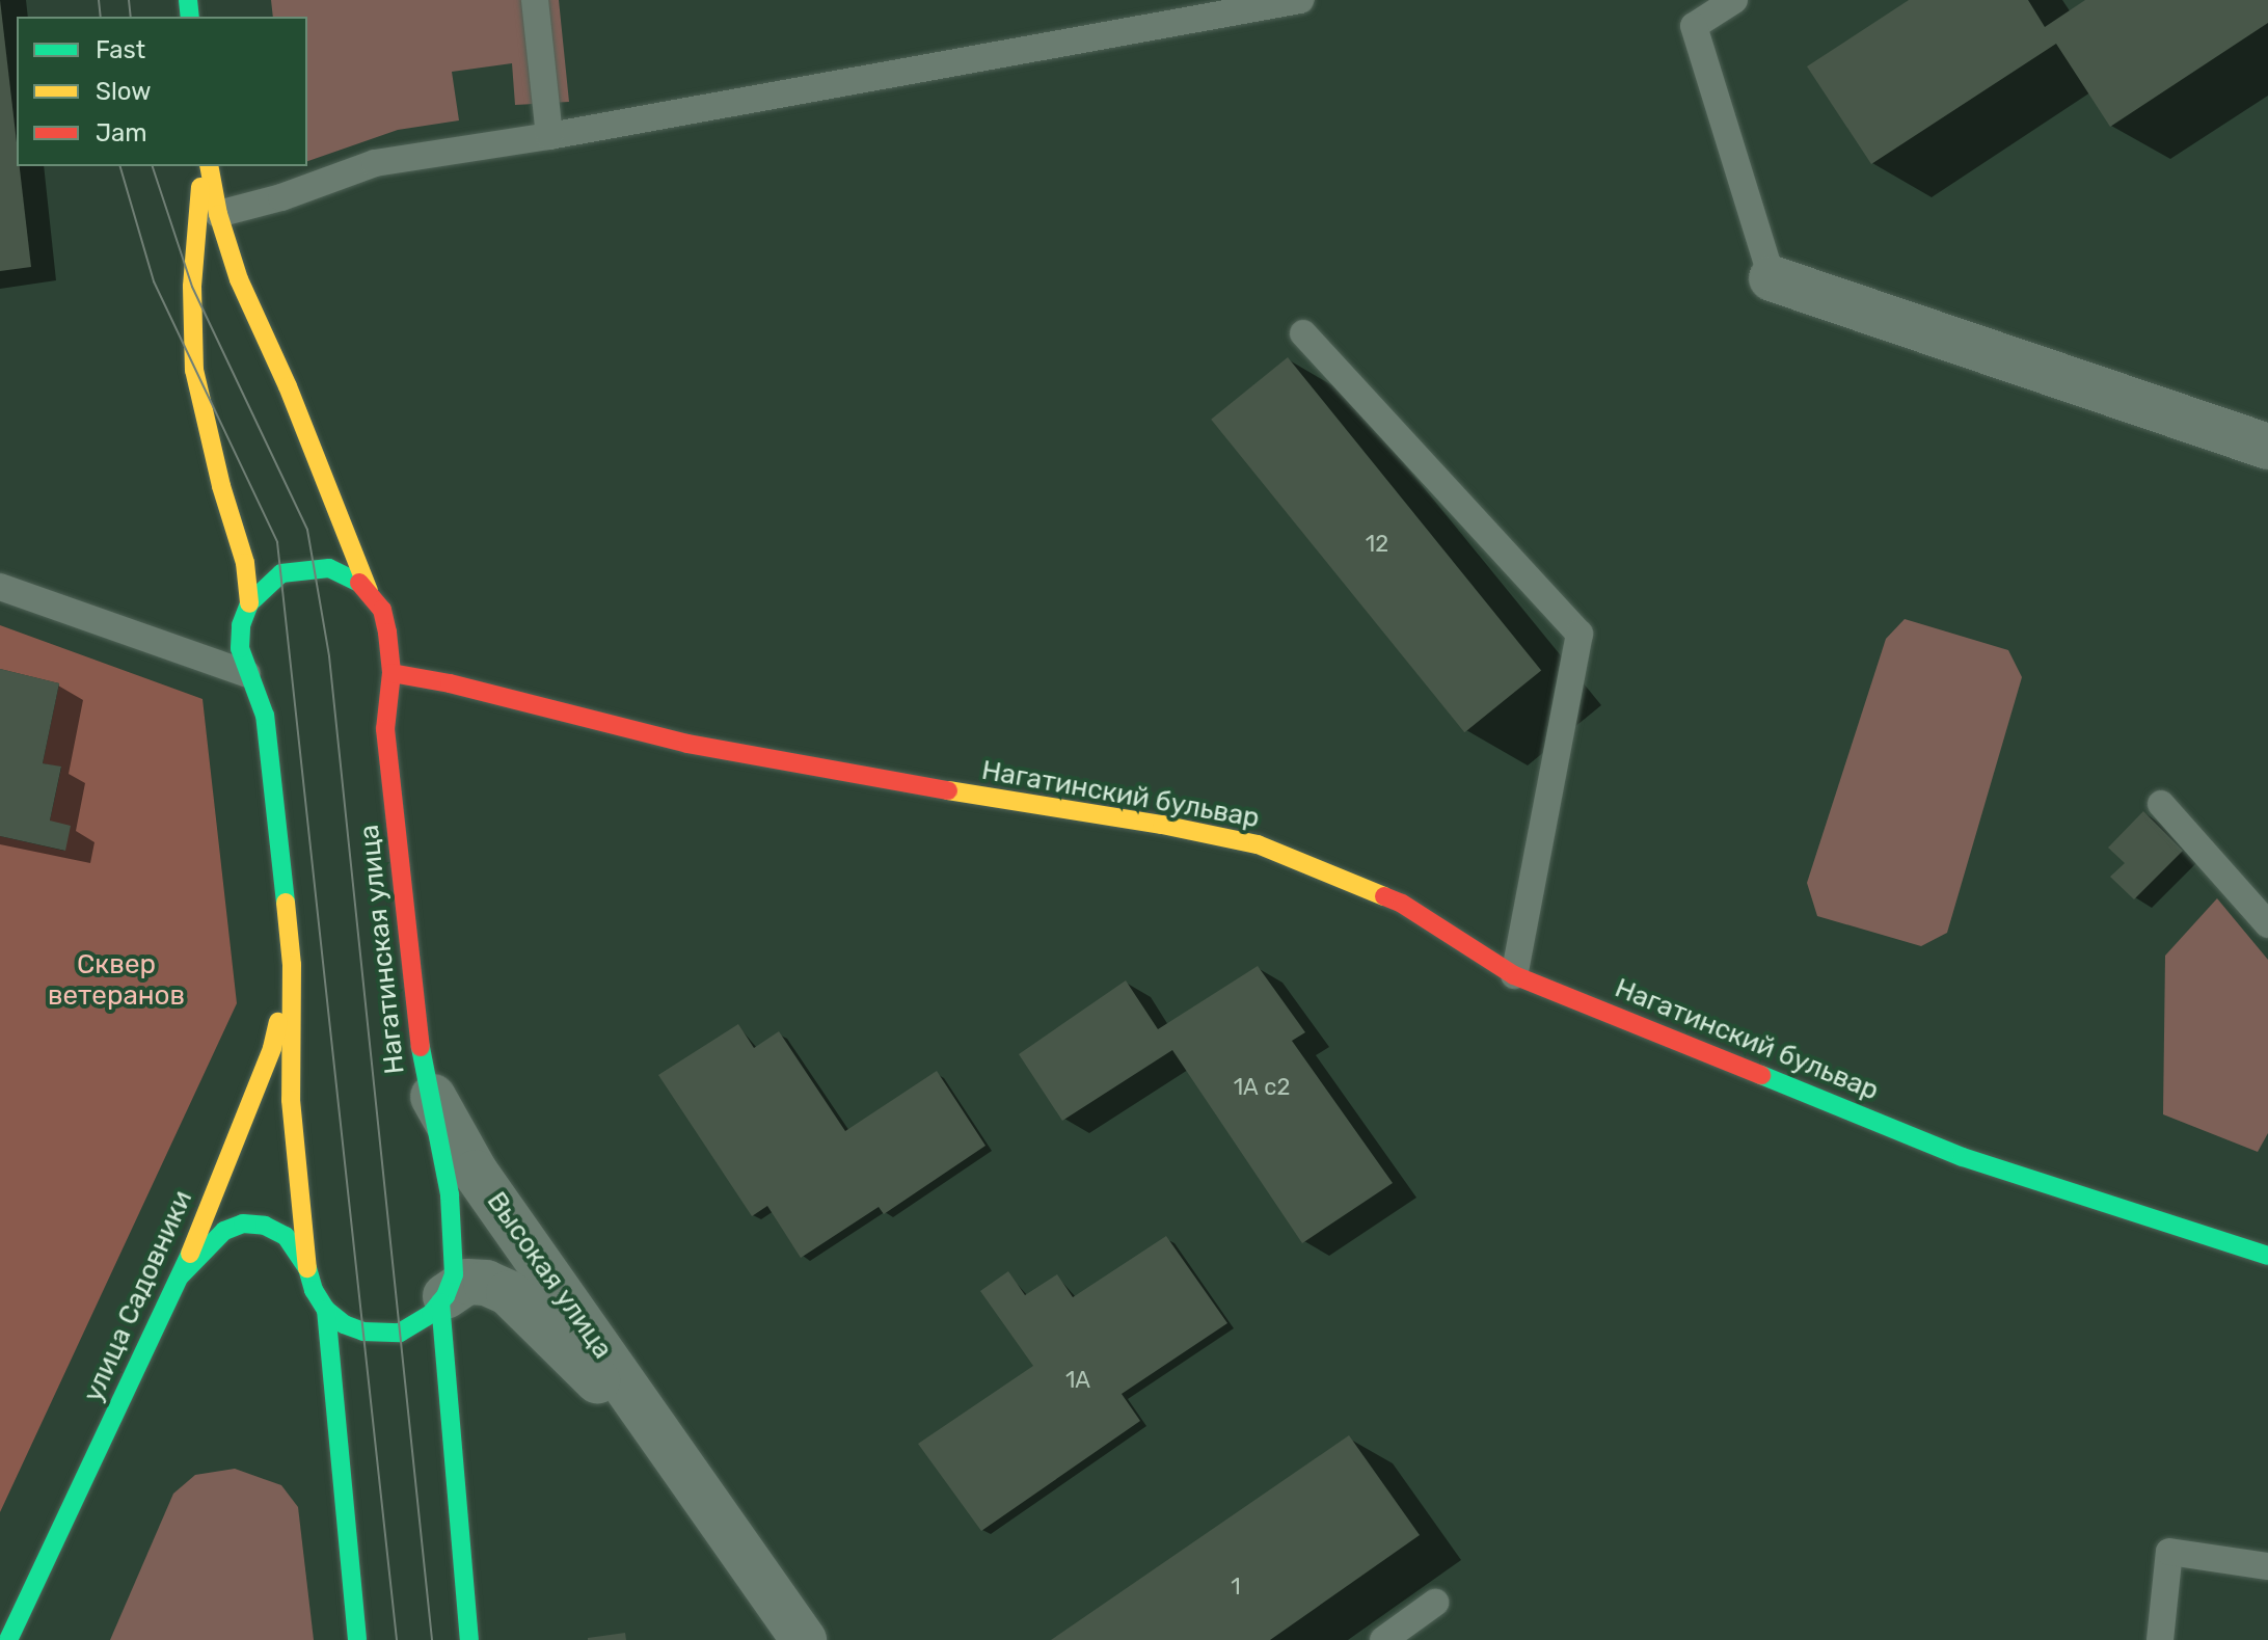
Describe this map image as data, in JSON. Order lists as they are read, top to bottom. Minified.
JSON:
{"streets":{"street":["Нагатинский бульвар","Нагатинская улица","Высокая улица","улица Садовники"]},"crossings":[["Нагатинский бульвар","Нагатинская улица"],["Нагатинская улица","Высокая улица"]],"parks":["Сквер ветеранов"],"house_numbers":["12","1А с2","1А","1"],"legend":["Fast","Slow","Jam"]}
